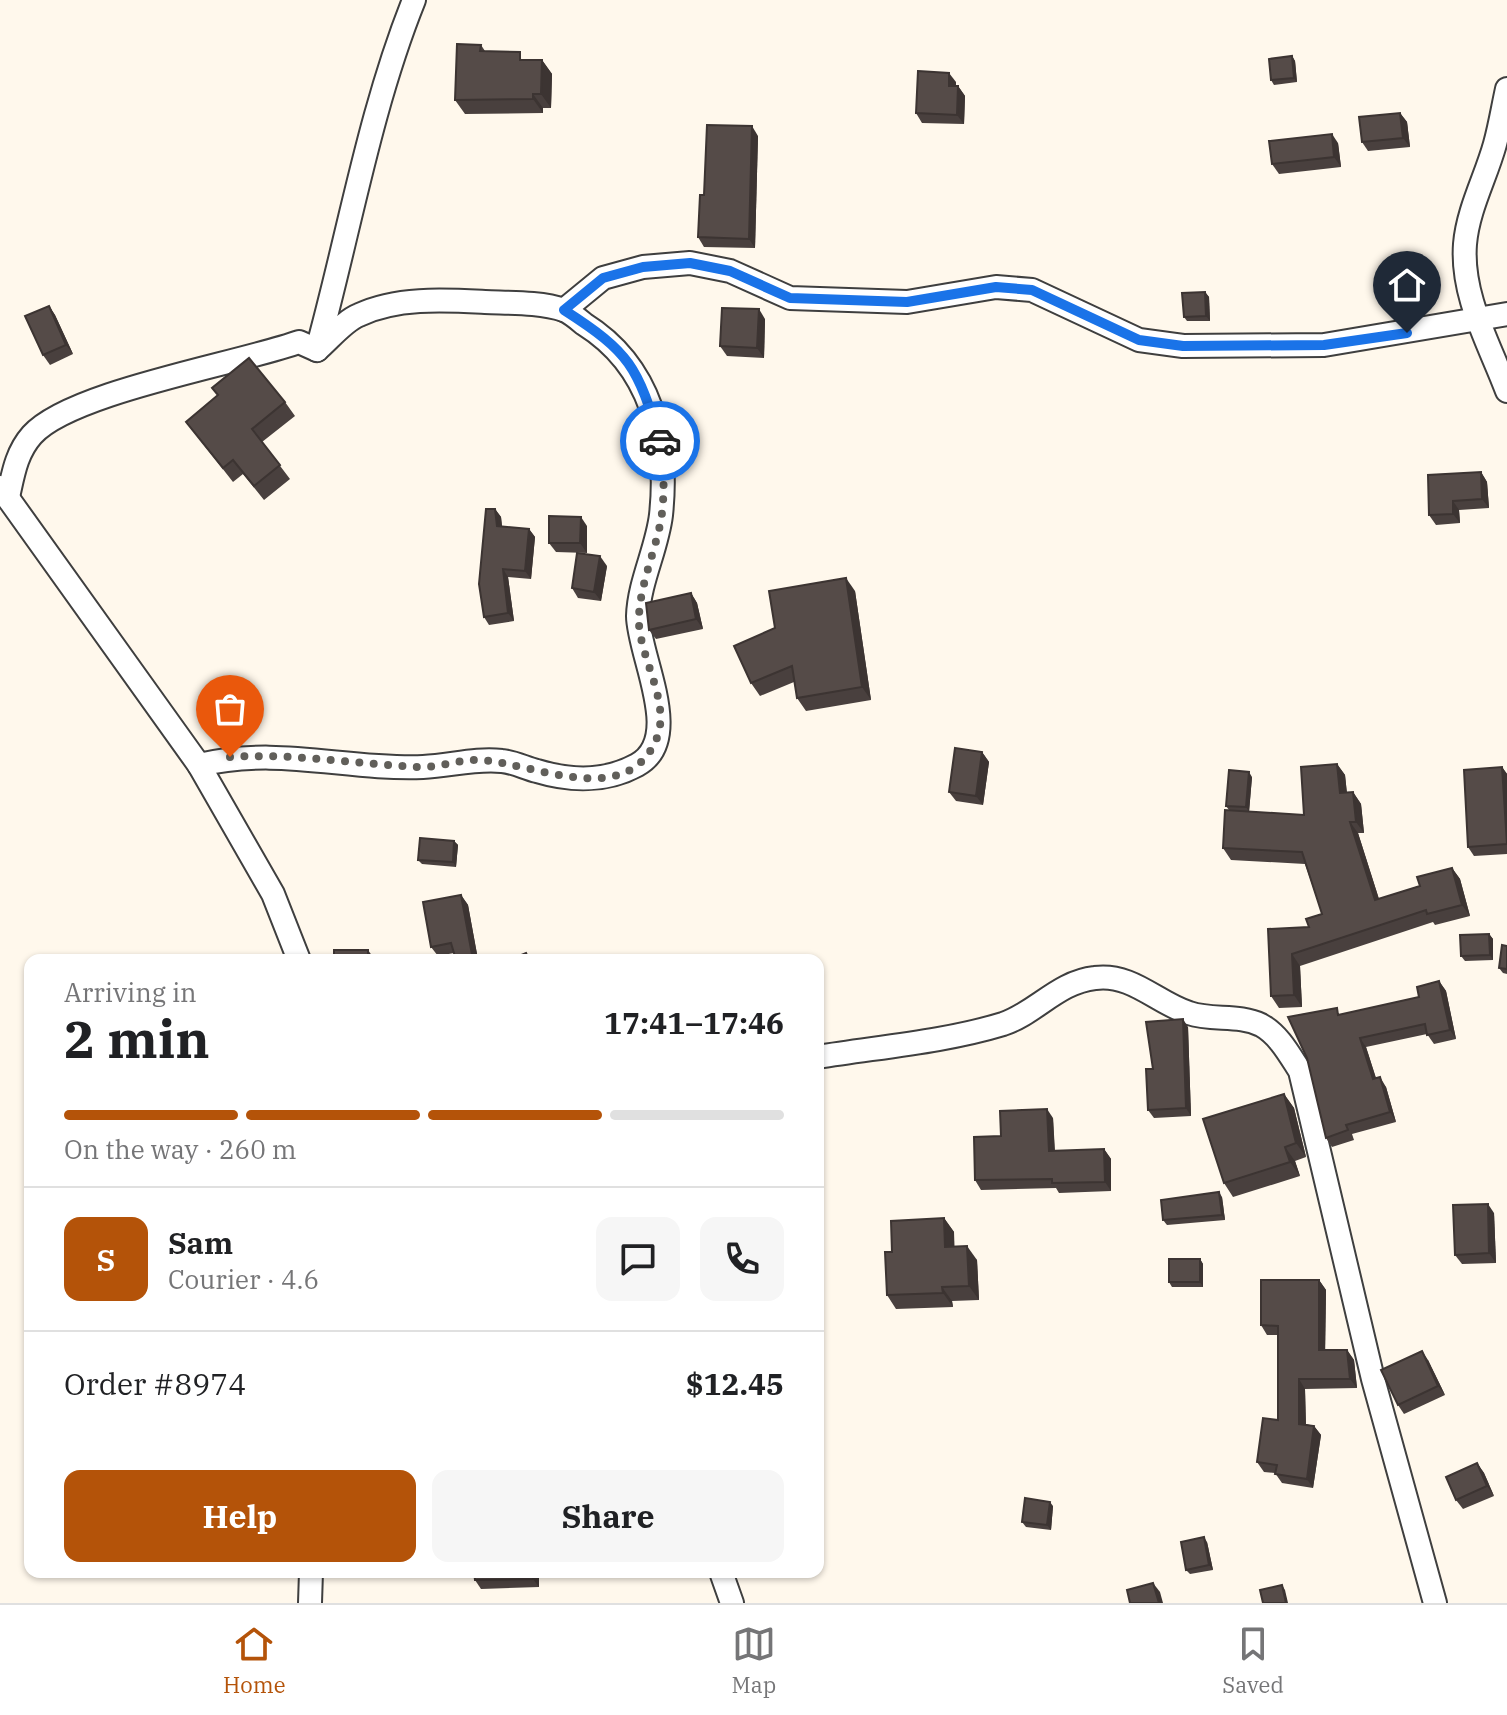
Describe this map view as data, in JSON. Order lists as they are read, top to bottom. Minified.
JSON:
{"page":{"heading":["2 min","Arriving in","17:41–17:46"],"panel":["Sam","Courier · 4.6","Order #8974","$12.45"],"bar":"On the way · 260 m","round":"S","buttons":["Help","Share"],"tabs":["Home","Map","Saved"]}}
